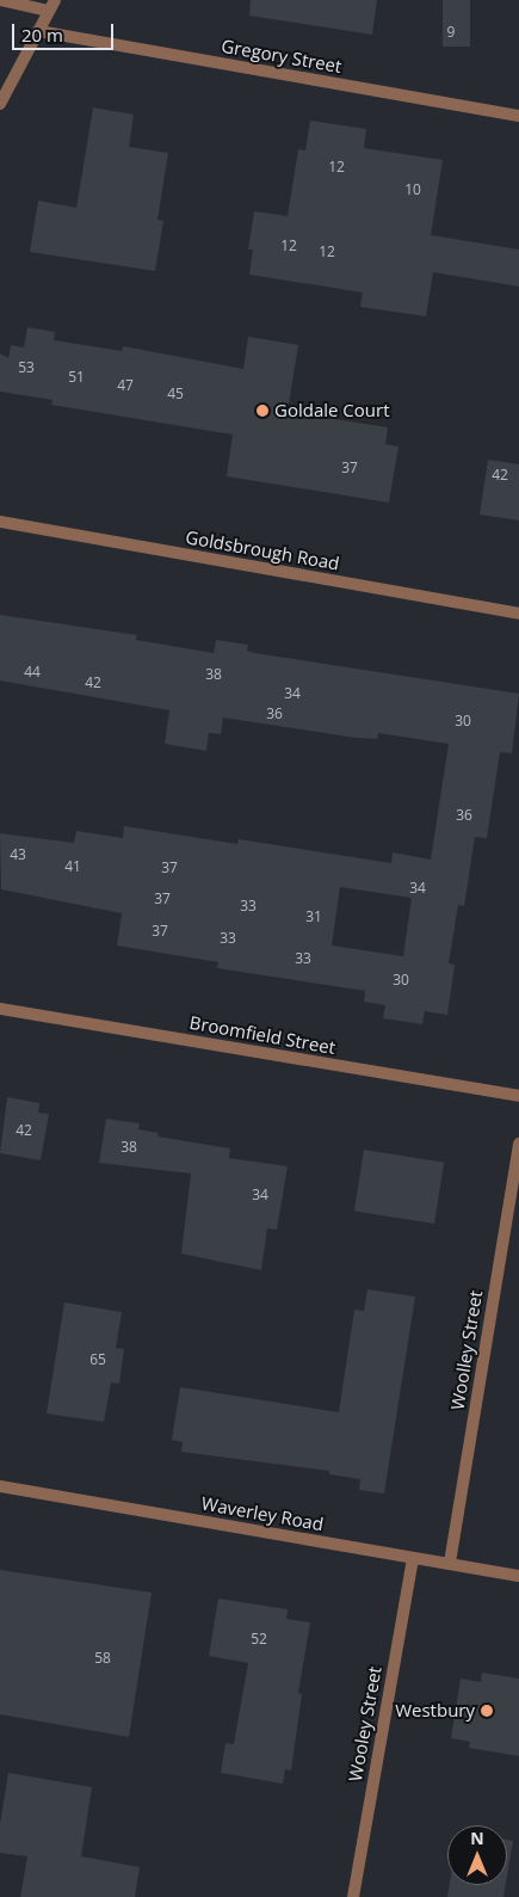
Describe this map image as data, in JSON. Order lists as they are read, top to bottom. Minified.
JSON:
{"streets":{"street":["Gregory Street","Goldsbrough Road","Broomfield Street","Woolley Street","Waverley Road","Wooley Street"]},"crossings":[["Woolley Street","Waverley Road"],["Waverley Road","Wooley Street"]],"places":["Goldale Court","Westbury"],"house_numbers":["9","12","10","12","12","53","51","47","45","37","42","44","38","42","34","36","30","36","43","41","37","34","37","33","31","37","33","33","30","42","38","34","65","52","58"],"scale_bar":"20 m","north":"top"}
